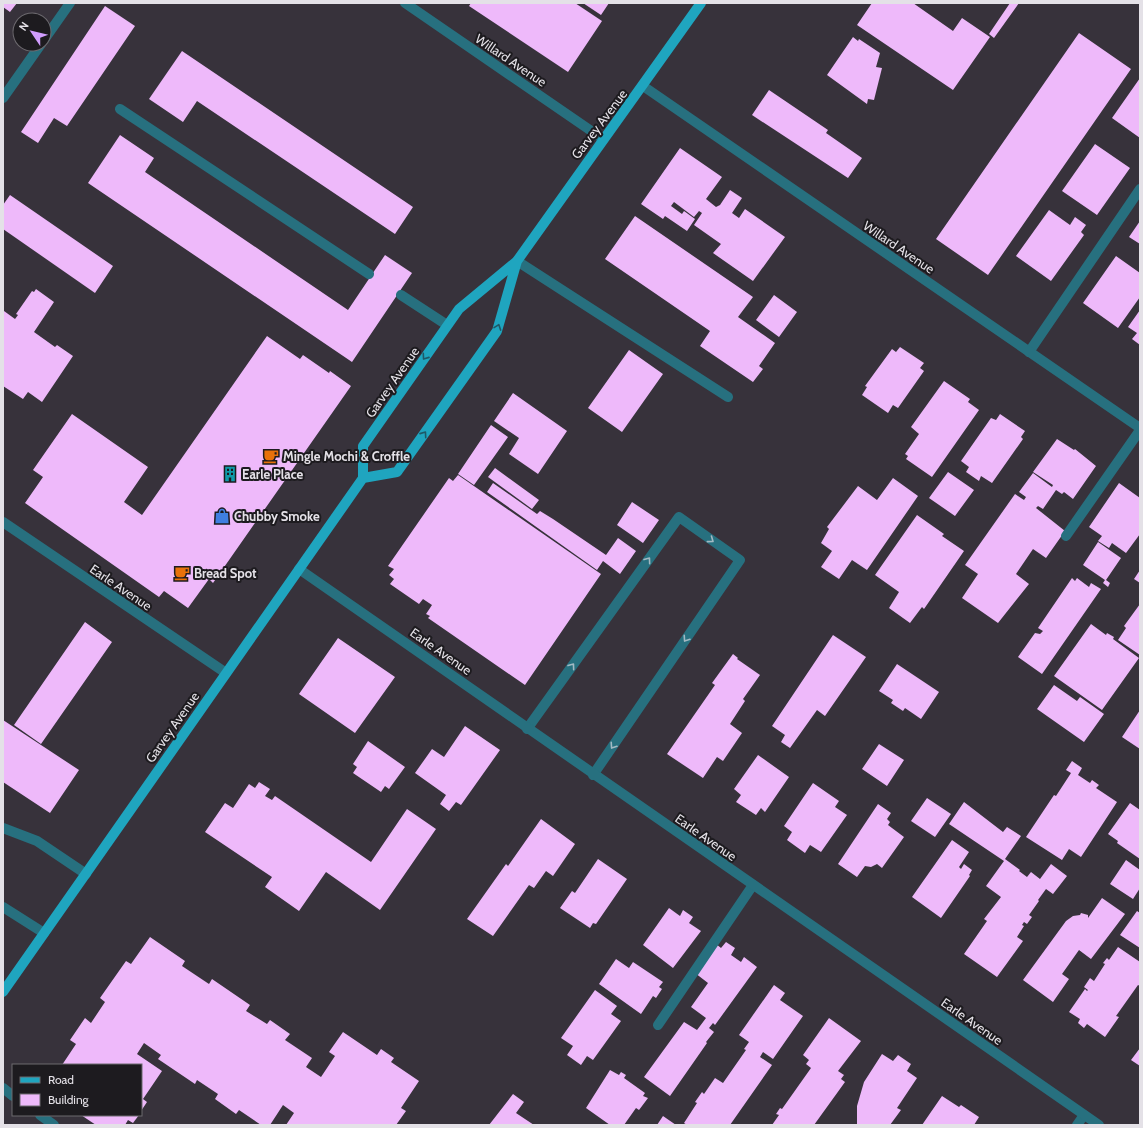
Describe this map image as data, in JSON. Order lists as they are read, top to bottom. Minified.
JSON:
{"streets":{"main road":["Garvey Avenue"],"street":["Willard Avenue","Earle Avenue"]},"crossings":[["Willard Avenue","Garvey Avenue"],["Garvey Avenue","Earle Avenue"]],"places":{"cafe":["Mingle Mochi & Croffle","Bread Spot"],"building":["Earle Place"],"shop":["Chubby Smoke"]},"legend":["Road","Building"],"north":"top left"}
